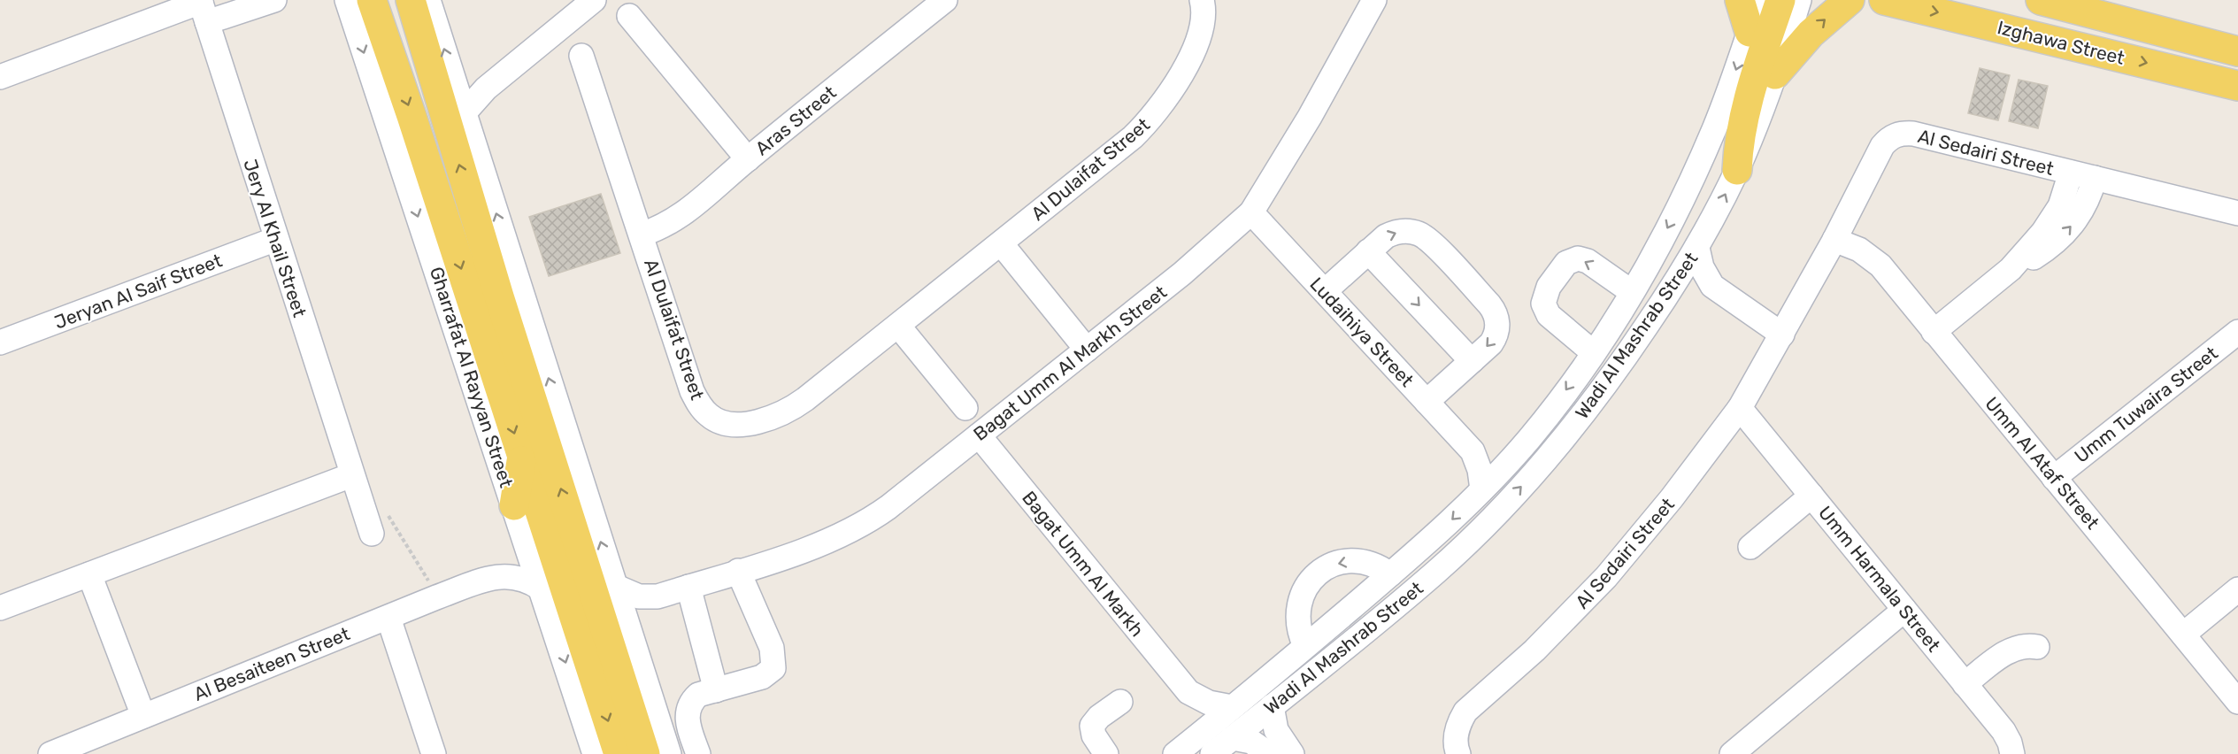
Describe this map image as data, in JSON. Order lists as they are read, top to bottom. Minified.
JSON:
{"streets":{"main road":["Izghawa Street","Gharrafat Al Rayyan Street"],"street":["Aras Street","Al Sedairi Street","Al Dulaifat Street","Jery Al Khail Street","Jeryan Al Saif Street","Ludaihiya Street","Wadi Al Mashrab Street","Bagat Umm Al Markh Street","Umm Tuwaira Street","Umm Al Ataf Street","Bagat Umm Al Markh","Umm Harmala Street","Al Besaiteen Street"]},"crossings":[["Aras Street","Al Dulaifat Street"],["Al Sedairi Street","Umm Al Ataf Street"],["Al Sedairi Street","Umm Harmala Street"],["Jery Al Khail Street","Jeryan Al Saif Street"],["Ludaihiya Street","Wadi Al Mashrab Street"],["Ludaihiya Street","Bagat Umm Al Markh Street"],["Wadi Al Mashrab Street","Bagat Umm Al Markh"],["Bagat Umm Al Markh Street","Bagat Umm Al Markh"],["Gharrafat Al Rayyan Street","Al Besaiteen Street"],["Umm Tuwaira Street","Umm Al Ataf Street"]]}
